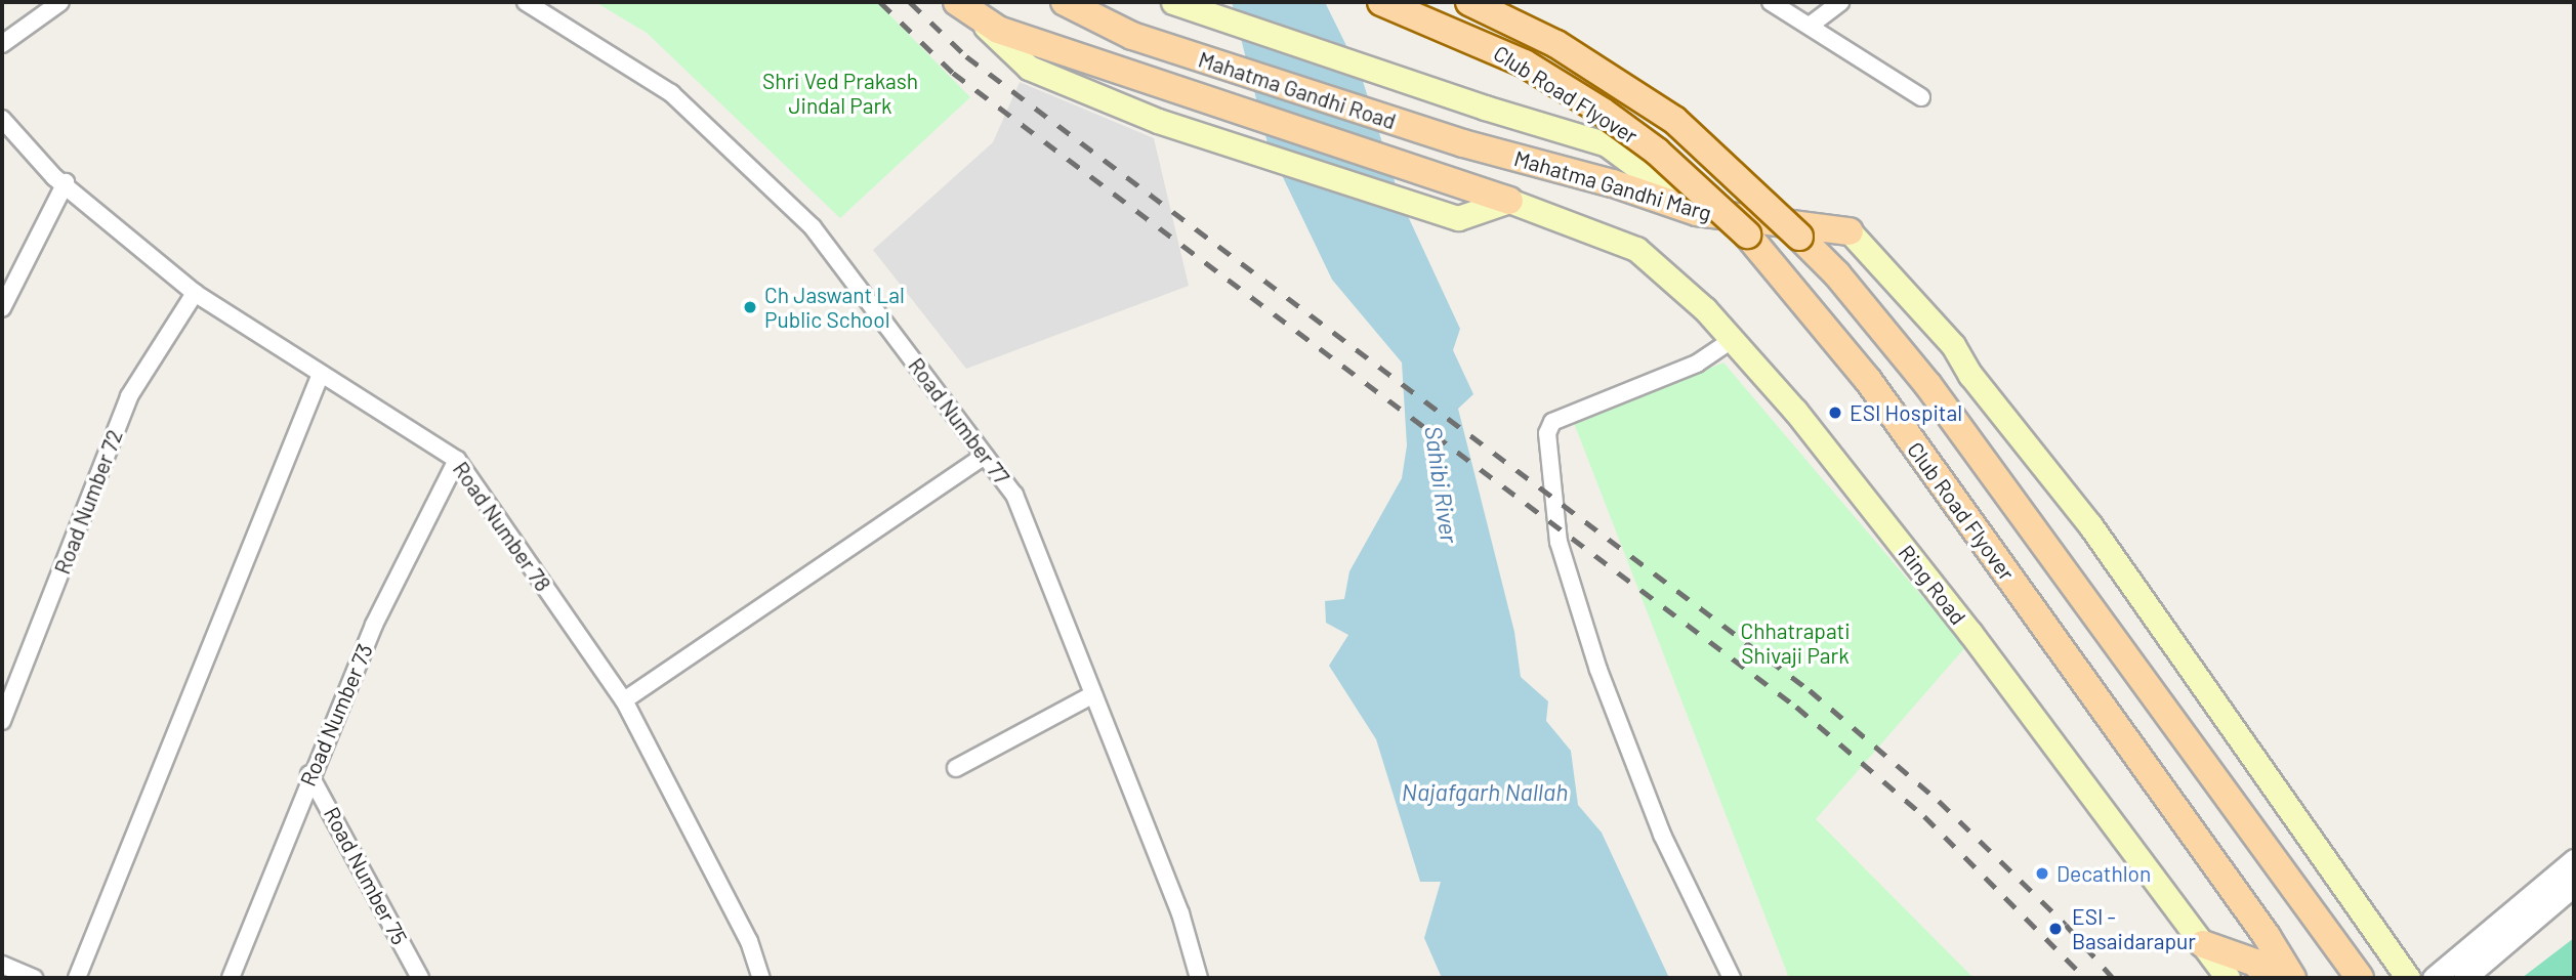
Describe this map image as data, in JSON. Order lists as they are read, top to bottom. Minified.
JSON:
{"streets":{"main road":["Mahatma Gandhi Road","Club Road Flyover","Mahatma Gandhi Marg","Ring Road"],"street":["Road Number 77","Road Number 72","Road Number 78","Road Number 73","Road Number 75"]},"crossings":[["Mahatma Gandhi Road","Mahatma Gandhi Marg"],["Mahatma Gandhi Marg","Ring Road"],["Road Number 72","Road Number 78"],["Road Number 78","Road Number 73"],["Road Number 73","Road Number 75"]],"water":["Sahibi River","Najafgarh Nallah"],"parks":["Shri Ved Prakash Jindal Park","Chhatrapati Shivaji Park"],"places":["Ch Jaswant Lal Public School","ESI Hospital","Decathlon","ESI - Basaidarapur"]}
